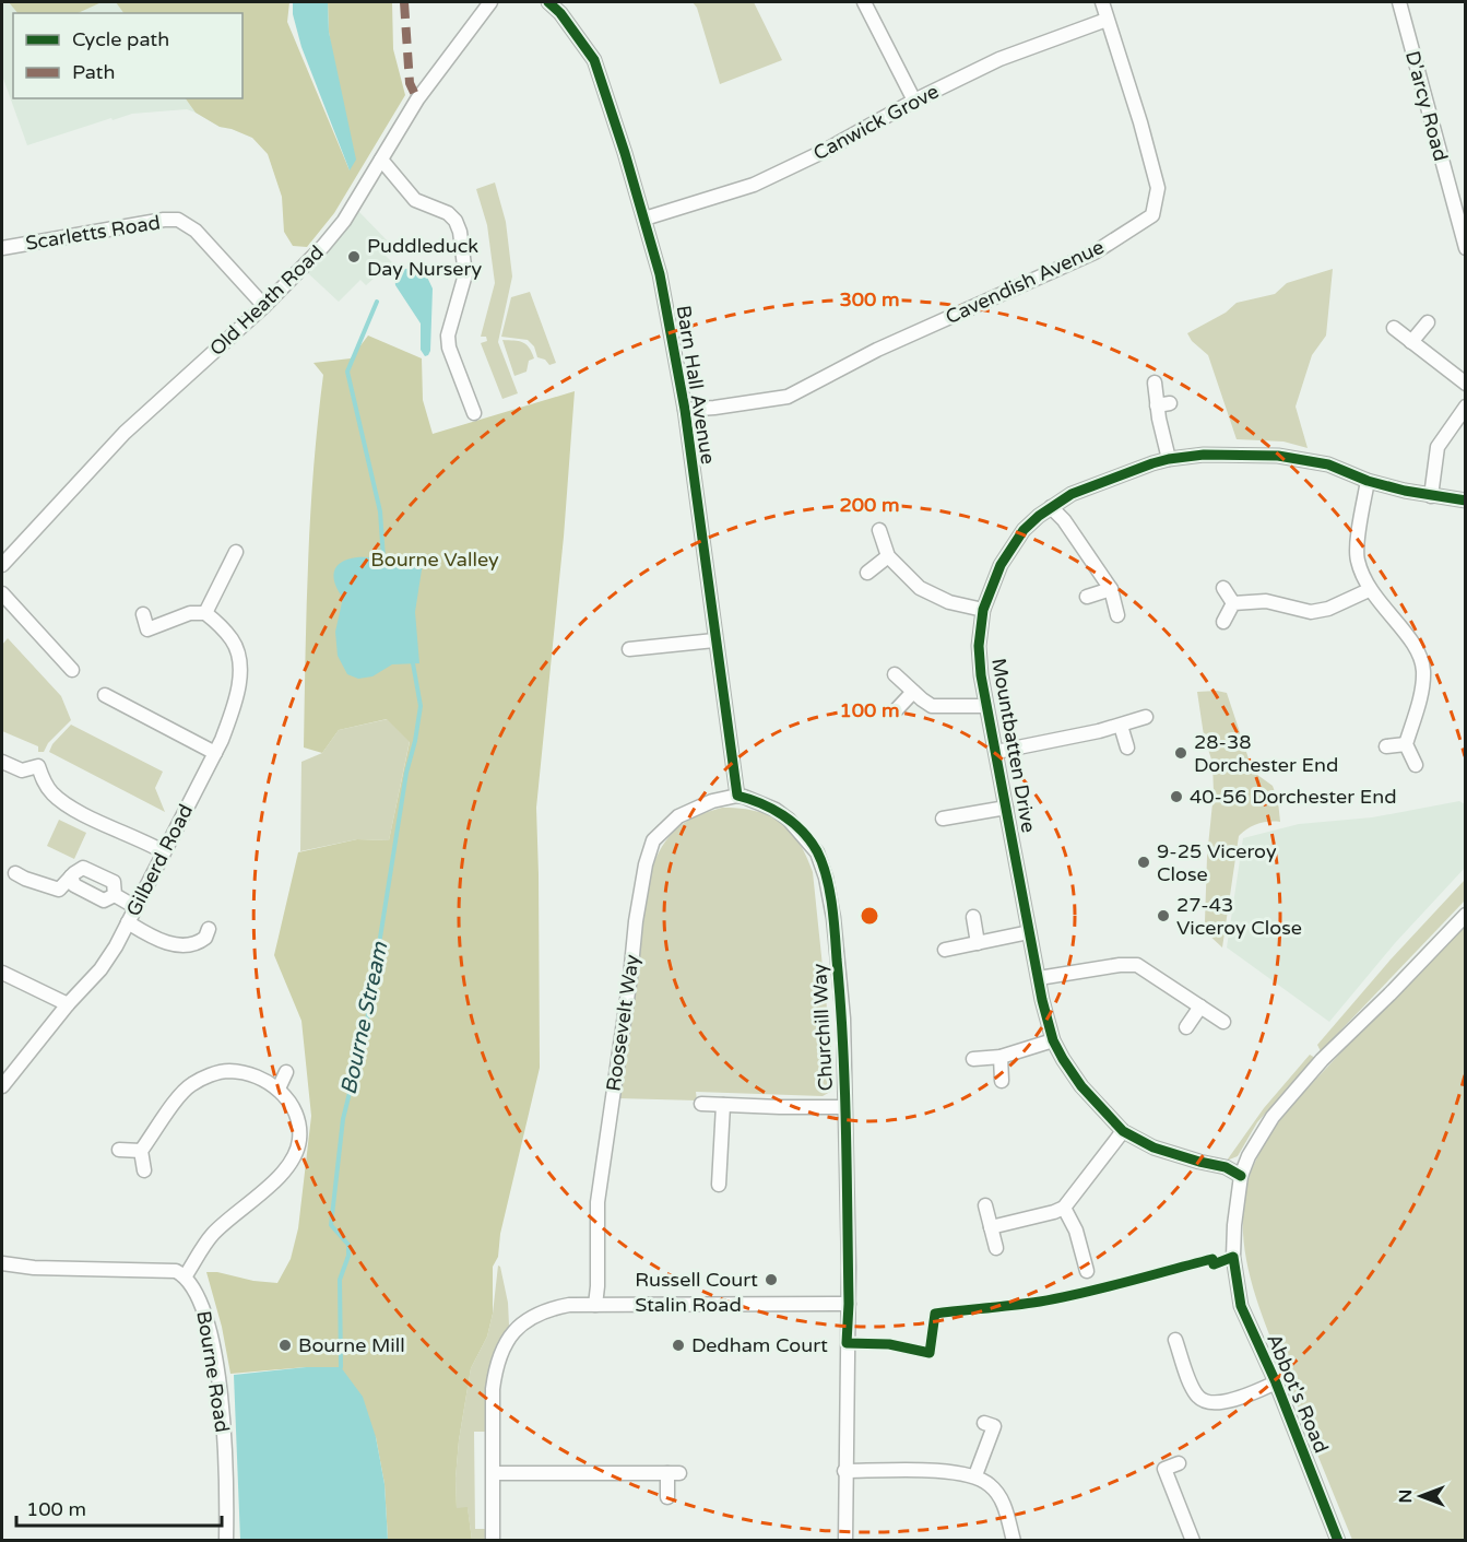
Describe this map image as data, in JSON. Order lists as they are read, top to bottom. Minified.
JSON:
{"streets":{"street":["D'arcy Road","Canwick Grove","Scarletts Road","Cavendish Avenue","Old Heath Road","Barn Hall Avenue","Mountbatten Drive","Gilberd Road","Roosevelt Way","Churchill Way","Stalin Road","Bourne Road","Abbot's Road"]},"crossings":[["Canwick Grove","Cavendish Avenue"],["Canwick Grove","Barn Hall Avenue"],["Scarletts Road","Old Heath Road"],["Cavendish Avenue","Barn Hall Avenue"],["Barn Hall Avenue","Roosevelt Way"],["Barn Hall Avenue","Churchill Way"],["Mountbatten Drive","Abbot's Road"],["Roosevelt Way","Churchill Way"],["Roosevelt Way","Stalin Road"],["Churchill Way","Stalin Road"]],"water":["Bourne Stream"],"parks":["Bourne Valley"],"places":["Puddleduck Day Nursery","28-38 Dorchester End","40-56 Dorchester End","9-25 Viceroy Close","27-43 Viceroy Close","Russell Court","Bourne Mill","Dedham Court"],"legend":["Cycle path","Path"],"scale_bar":"100 m","north":"left","rings":["300 m","200 m","100 m"]}
